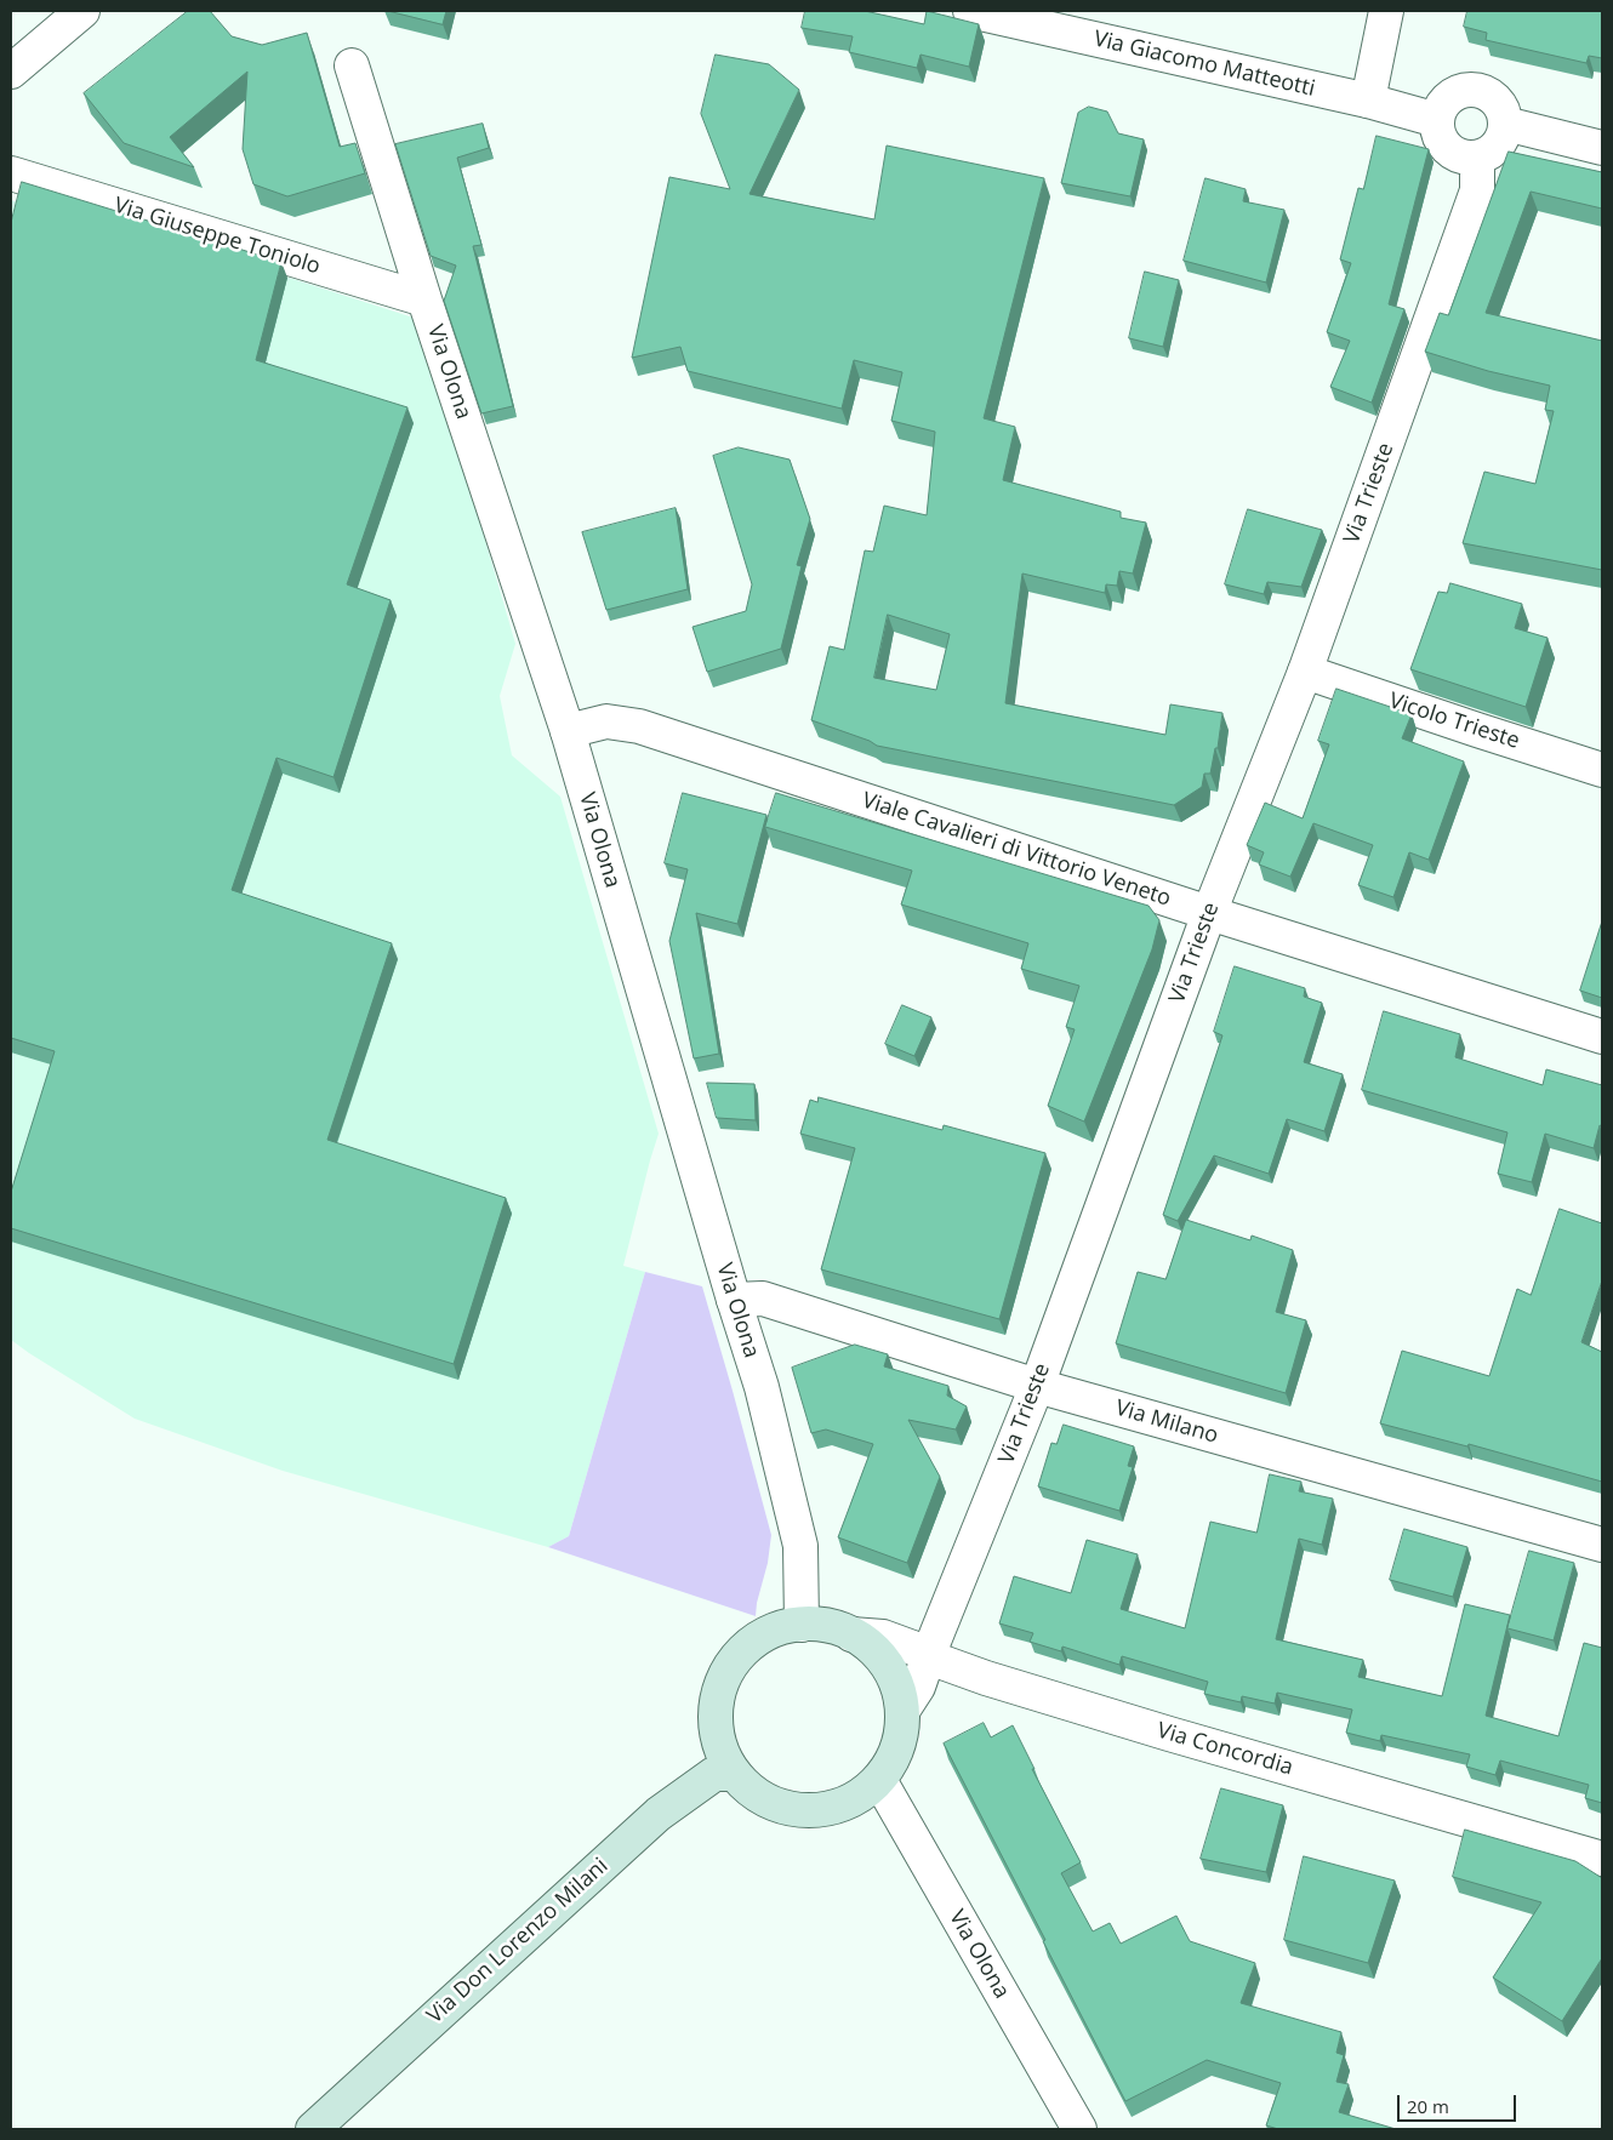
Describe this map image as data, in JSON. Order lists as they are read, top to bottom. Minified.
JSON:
{"streets":{"main road":["Via Don Lorenzo Milani"],"street":["Via Giacomo Matteotti","Via Giuseppe Toniolo","Via Olona","Via Trieste","Vicolo Trieste","Viale Cavalieri di Vittorio Veneto","Via Milano","Via Concordia"]},"crossings":[["Via Giacomo Matteotti","Via Trieste"],["Via Giuseppe Toniolo","Via Olona"],["Via Olona","Via Trieste"],["Via Olona","Viale Cavalieri di Vittorio Veneto"],["Via Olona","Via Milano"],["Via Olona","Via Concordia"],["Via Olona","Via Don Lorenzo Milani"],["Via Trieste","Vicolo Trieste"],["Via Trieste","Viale Cavalieri di Vittorio Veneto"],["Via Trieste","Via Milano"],["Via Trieste","Via Concordia"],["Via Trieste","Via Don Lorenzo Milani"],["Via Concordia","Via Don Lorenzo Milani"]],"scale_bar":"20 m"}
